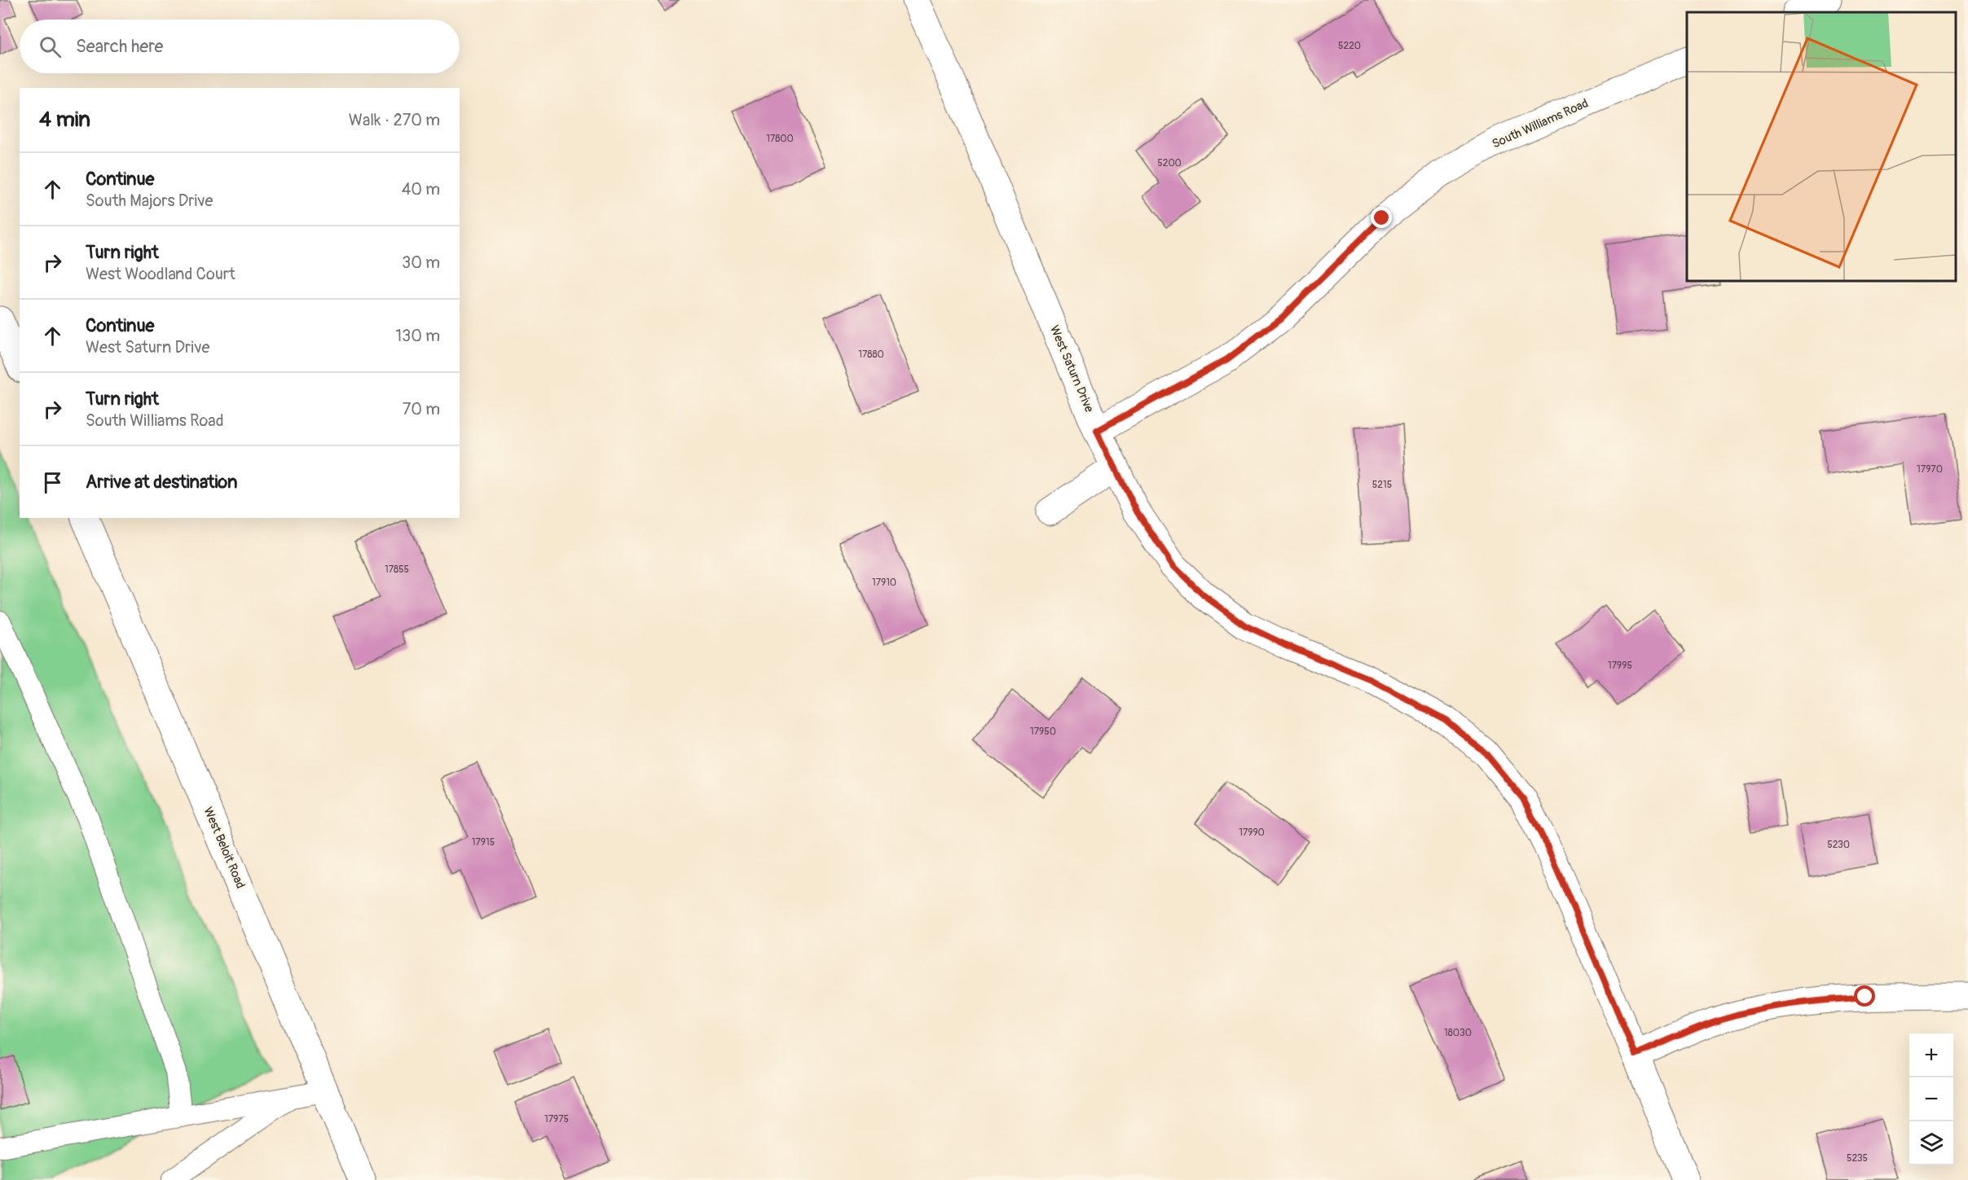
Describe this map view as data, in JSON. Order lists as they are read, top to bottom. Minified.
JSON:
{"streets":{"street":["South Williams Road","West Saturn Drive","West Beloit Road"]},"crossings":[["South Williams Road","West Saturn Drive"]],"house_numbers":["5220","17800","5200","17880","17970","5215","17855","17910","17995","17950","17990","17915","5230","18030","17975","5235"],"page":{"search":"Search here","heading":["4 min","Walk · 270 m"],"list":[["Continue","South Majors Drive","40 m"],["Turn right","West Woodland Court","30 m"],["Continue","West Saturn Drive","130 m"],["Turn right","South Williams Road","70 m"],"Arrive at destination"],"map_buttons":["+","−"]}}
